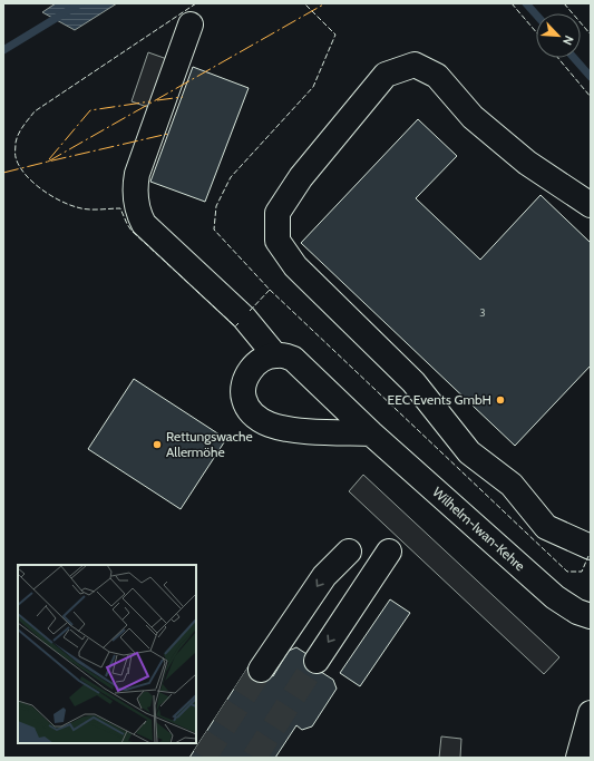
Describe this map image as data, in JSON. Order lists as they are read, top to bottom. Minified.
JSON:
{"streets":{"street":["Wilhelm-Iwan-Kehre"]},"places":["EEC Events GmbH","Rettungswache Allermöhe"],"house_numbers":["3"],"north":"bottom right"}
